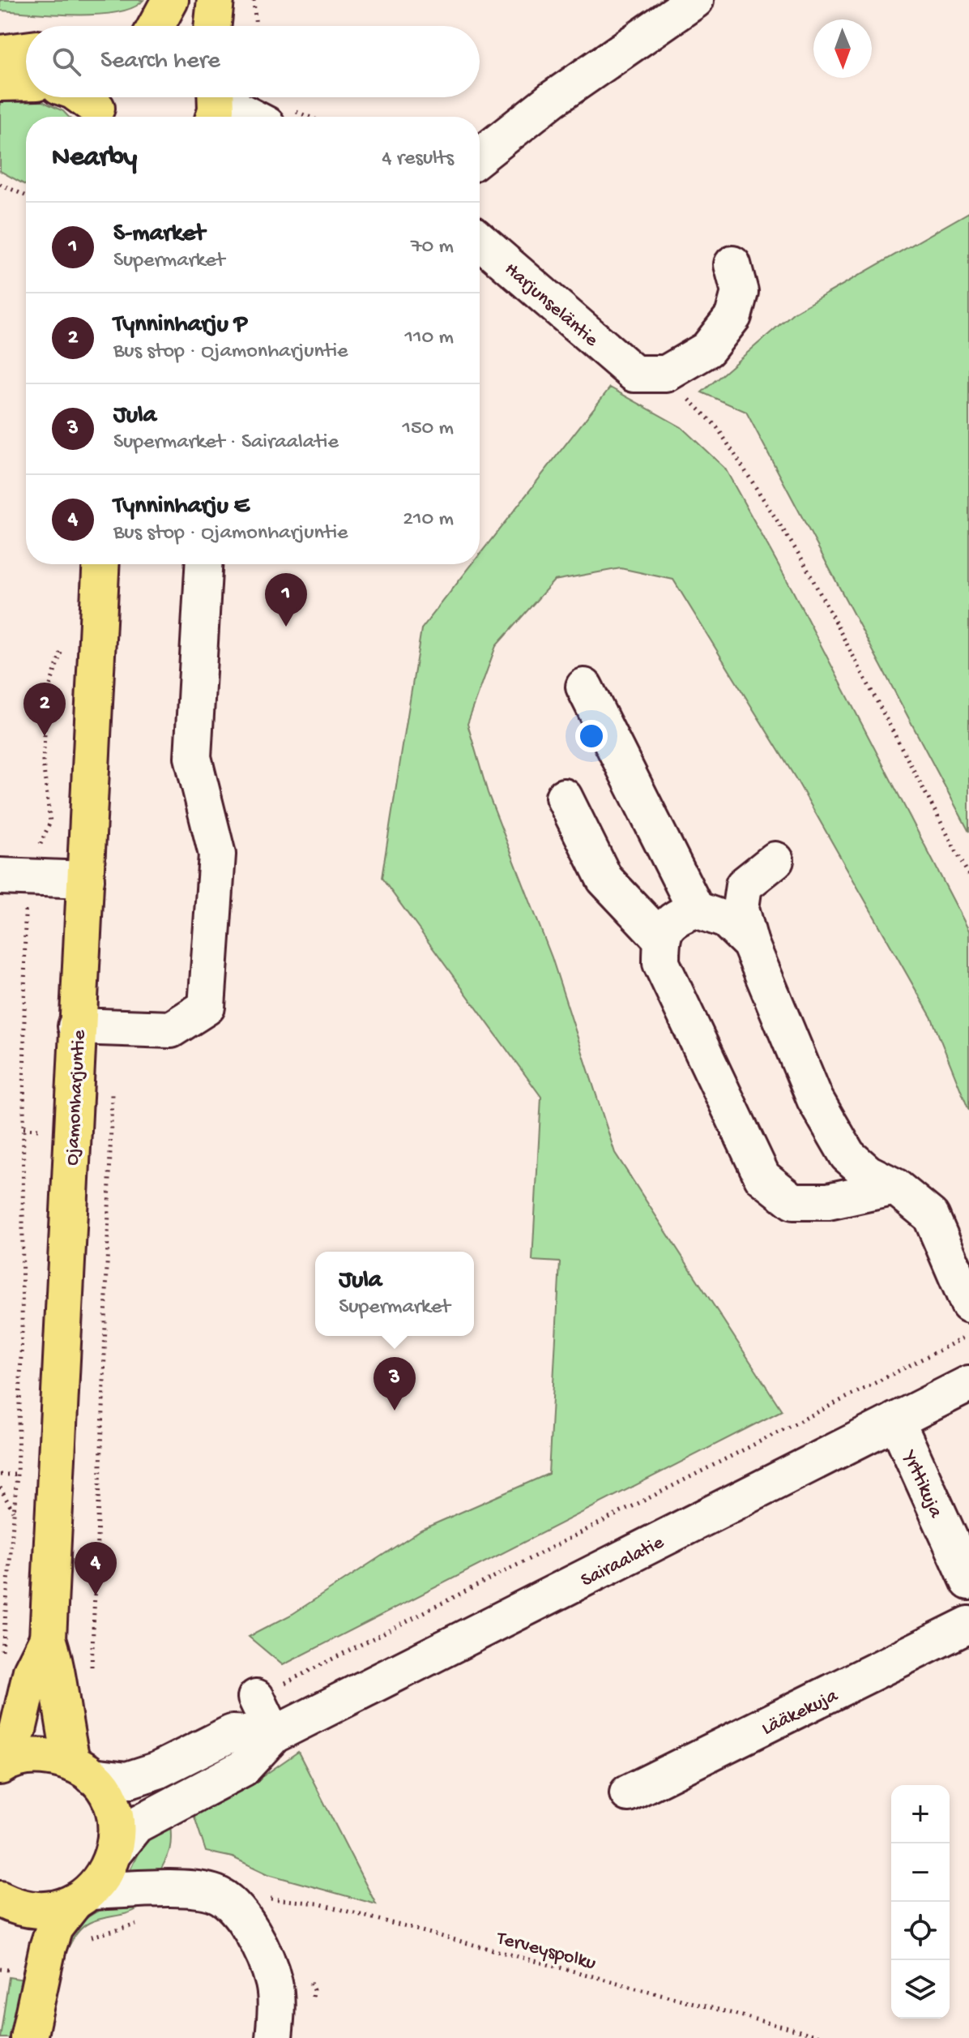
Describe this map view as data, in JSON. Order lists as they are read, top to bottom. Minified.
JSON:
{"streets":{"main road":["Ojamonharjuntie"],"street":["Harjunseläntie","Yrttikuja","Sairaalatie","Lääkekuja"],"path":["Terveyspolku"]},"crossings":[["Ojamonharjuntie","Sairaalatie"],["Yrttikuja","Sairaalatie"]],"north":"bottom","page":{"search":"Search here","heading":["Nearby","4 results"],"list":[{"mark":"1","name":"S-market","note":"Supermarket","value":"70 m"},{"mark":"2","name":"Tynninharju P","note":"Bus stop · Ojamonharjuntie","value":"110 m"},{"mark":"3","name":"Jula","note":"Supermarket · Sairaalatie","value":"150 m"},{"mark":"4","name":"Tynninharju E","note":"Bus stop · Ojamonharjuntie","value":"210 m"}],"pins":["1","2","3","4"],"popup":["Jula","Supermarket"],"map_buttons":["+","−"]}}
